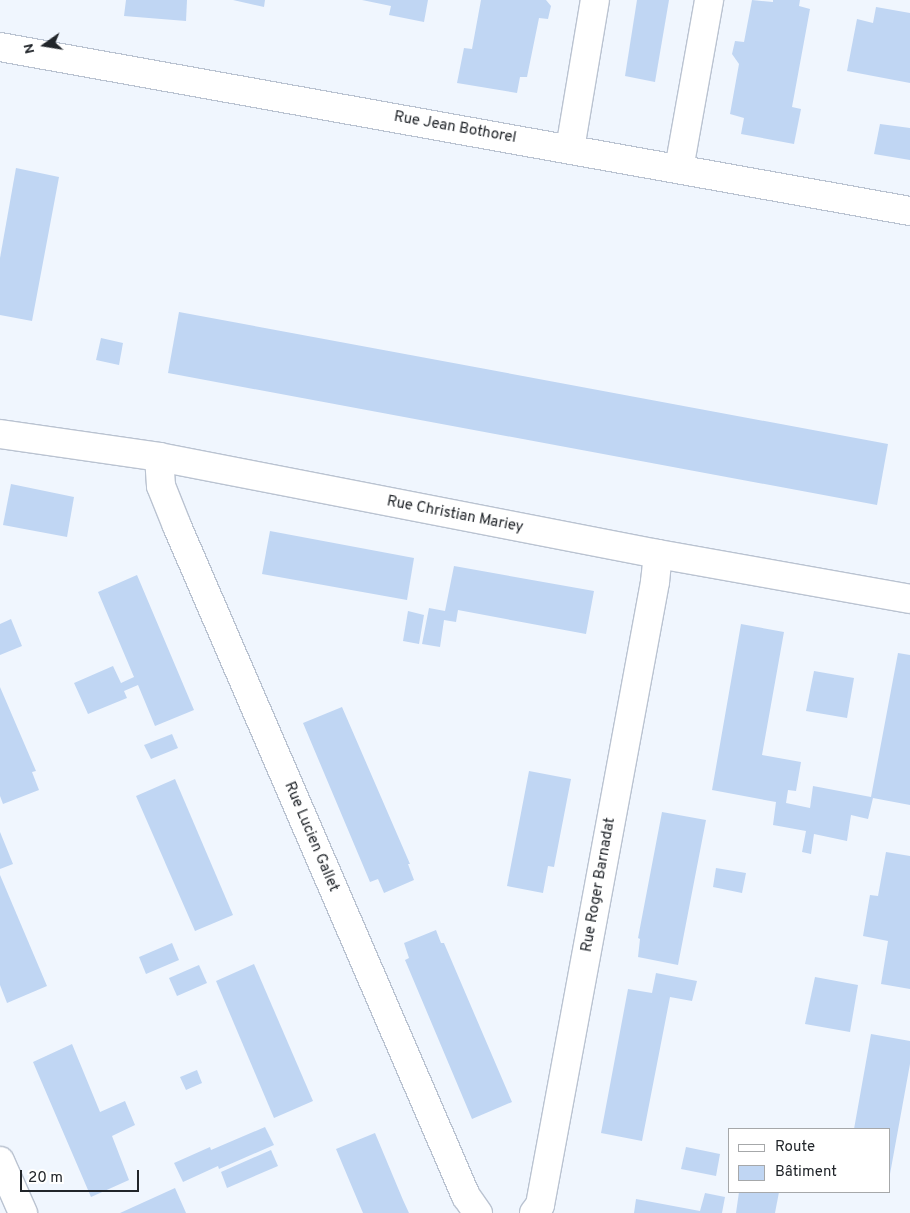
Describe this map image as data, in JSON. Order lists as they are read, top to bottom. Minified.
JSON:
{"streets":{"street":["Rue Jean Bothorel","Rue Christian Mariey","Rue Lucien Gallet","Rue Roger Barnadat"]},"crossings":[["Rue Christian Mariey","Rue Lucien Gallet"],["Rue Christian Mariey","Rue Roger Barnadat"]],"legend":["Route","Bâtiment"],"scale_bar":"20 m","north":"left"}
